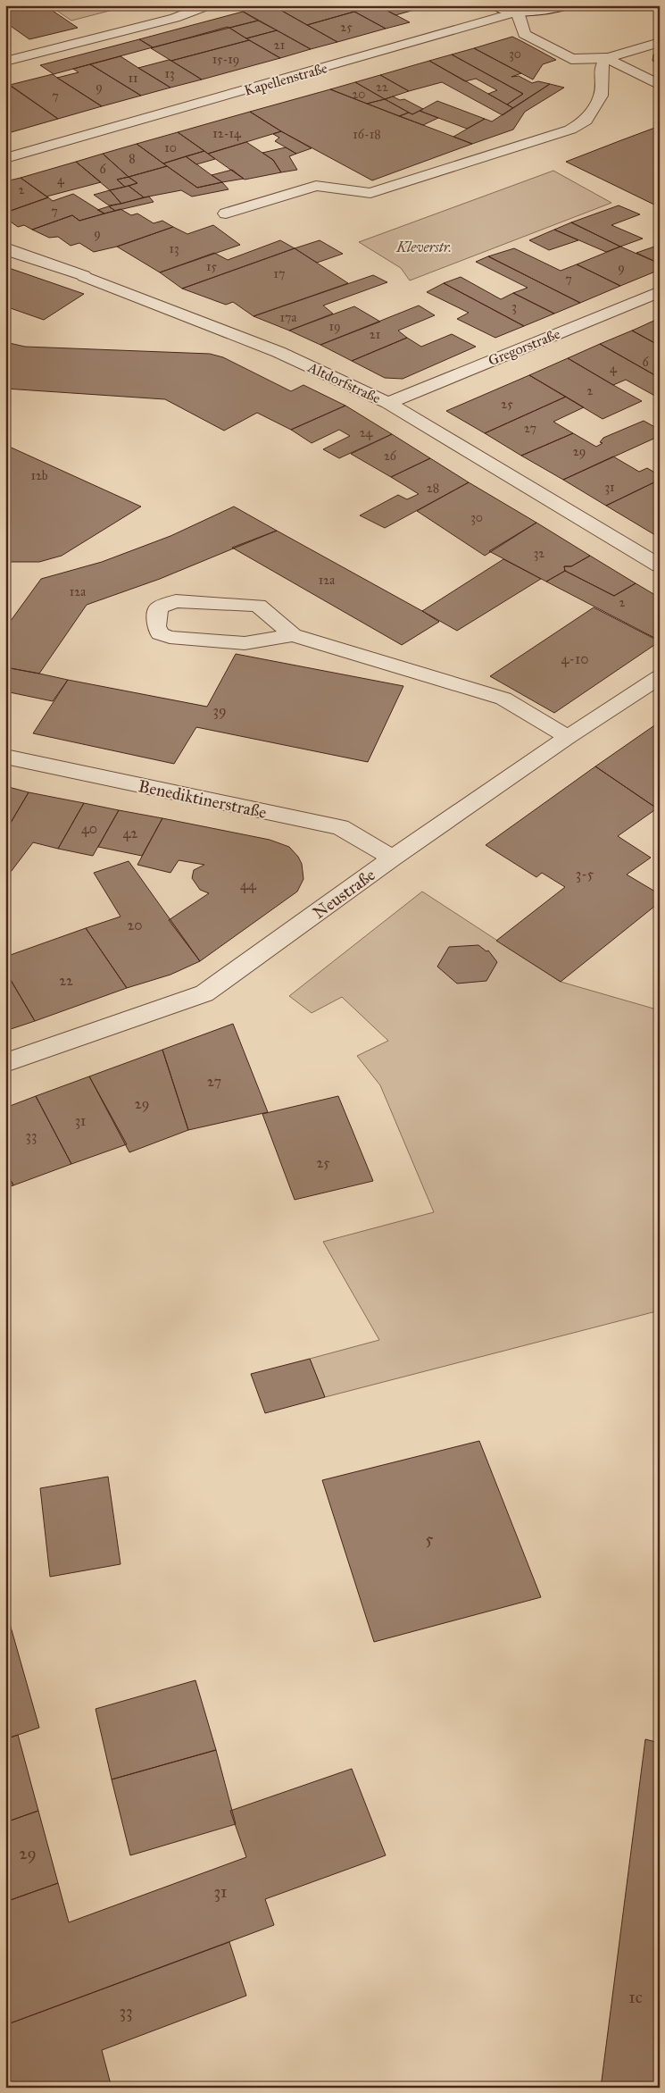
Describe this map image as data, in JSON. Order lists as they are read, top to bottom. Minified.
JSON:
{"streets":{"street":["Kapellenstraße","Gregorstraße","Altdorfstraße","Benediktinerstraße","Neustraße"]},"crossings":[["Gregorstraße","Altdorfstraße"],["Benediktinerstraße","Neustraße"]],"parks":["Kleverstr."],"house_numbers":["25","21","30","15-19","13","11","9","22","20","7","12-14","16-18","10","8","6","4","2","7","9","13","15","9","17","7","3","17a","19","21","6","4","2","25","27","24","29","26","12b","31","28","30","32","12a","12a","2","4-10","39","40","42","3-5","44","20","22","27","29","31","33","25","5","29","31","1c","33"]}
